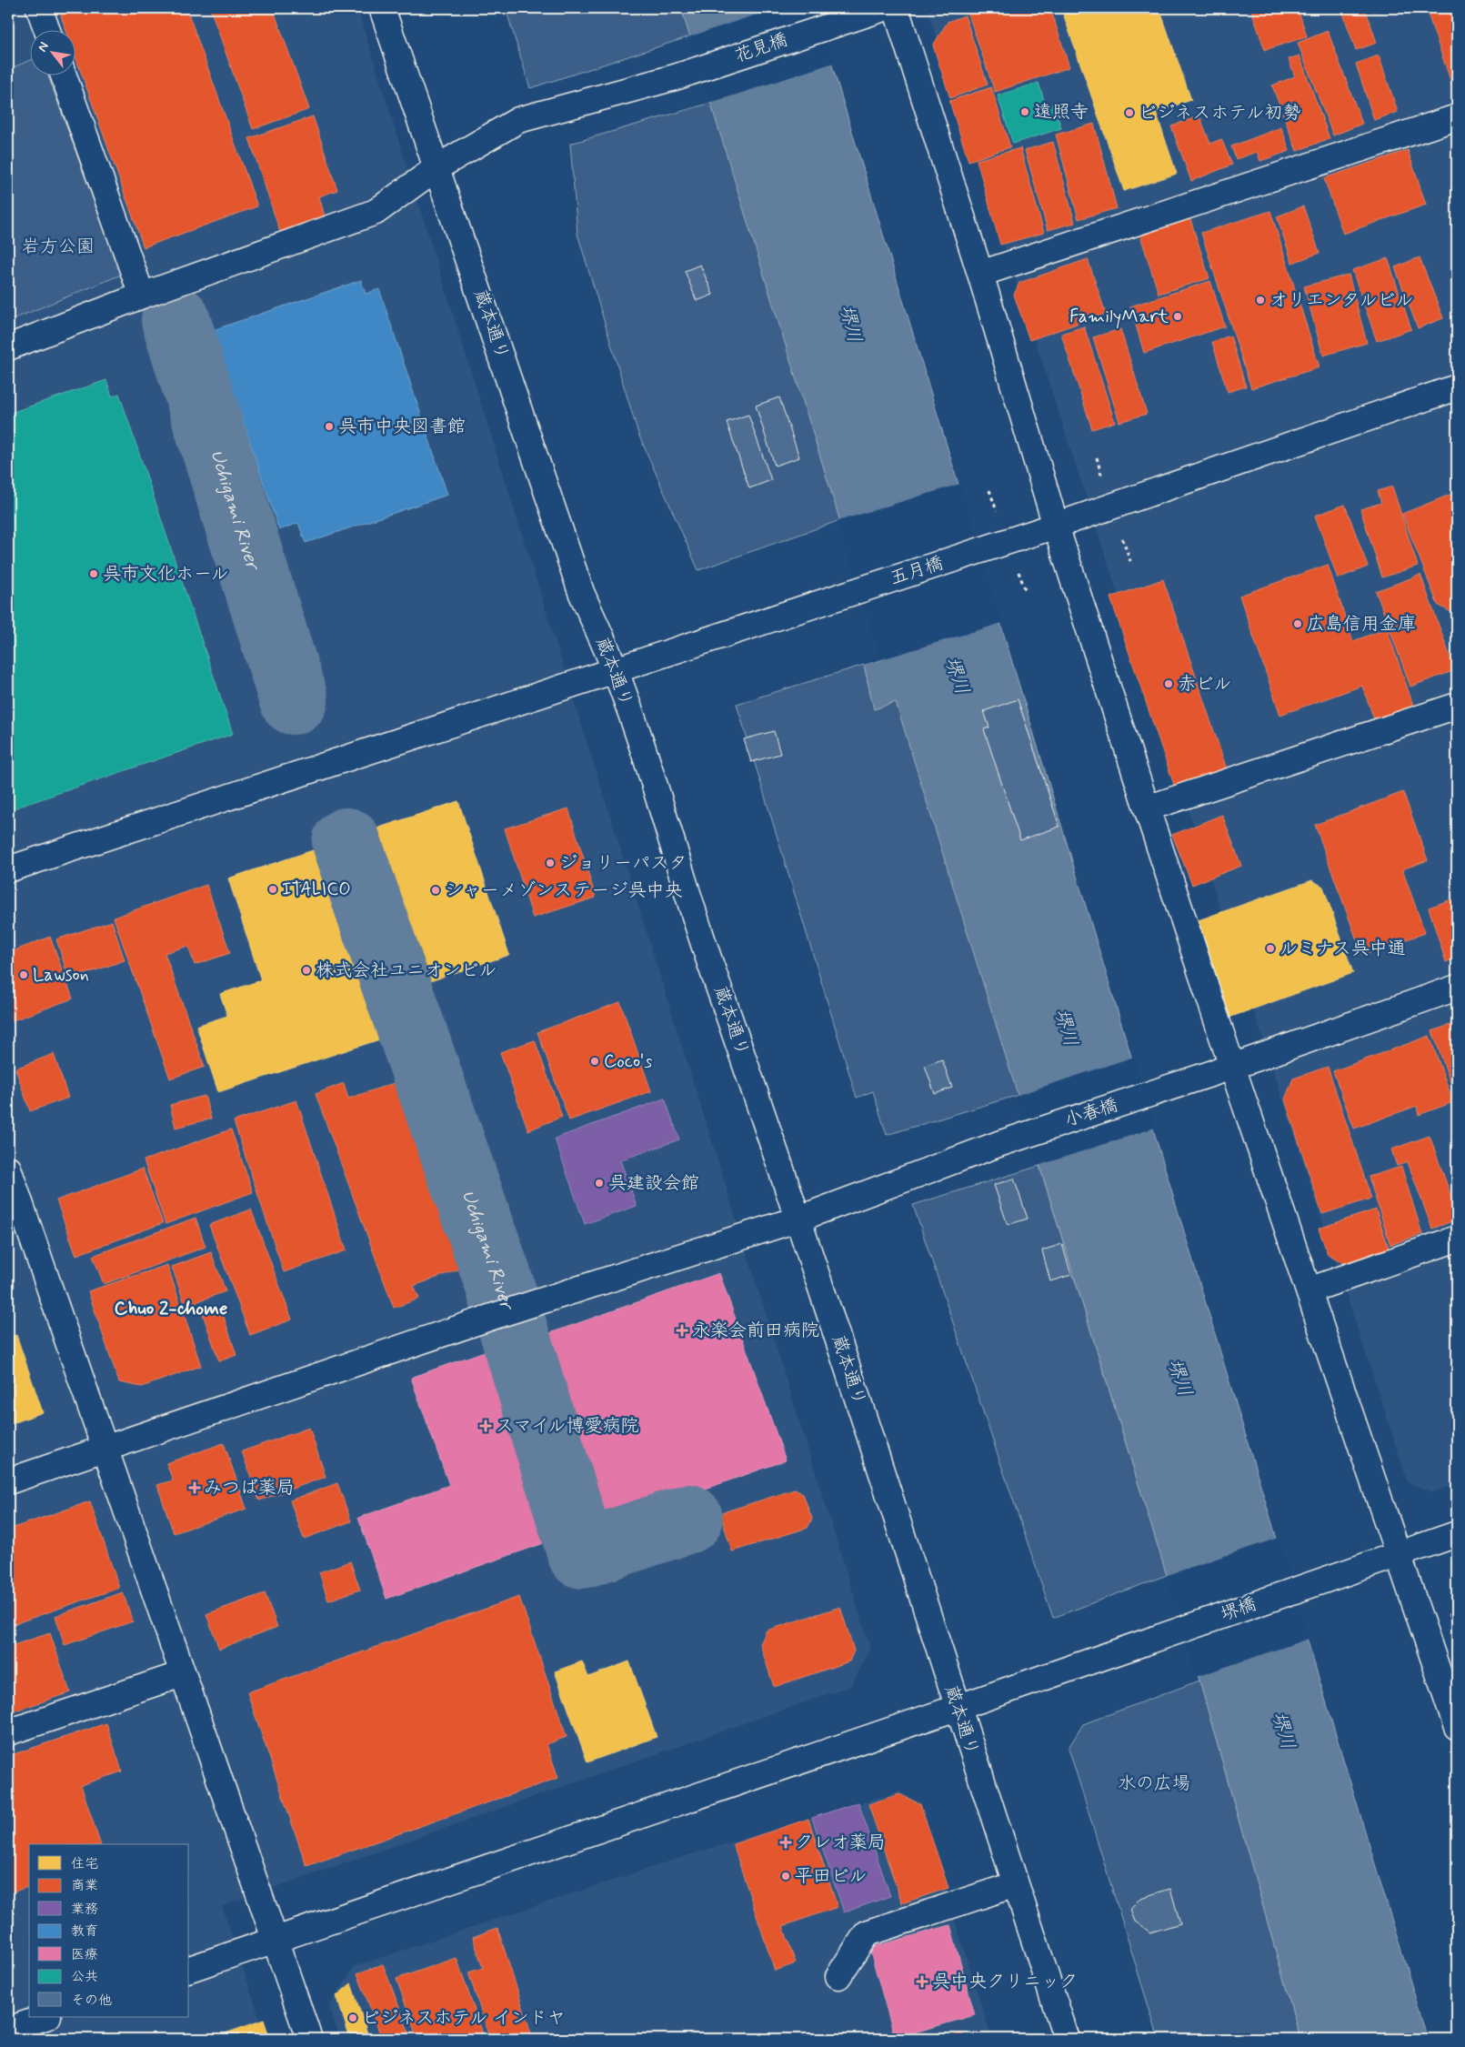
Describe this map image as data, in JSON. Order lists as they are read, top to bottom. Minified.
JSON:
{"streets":{"street":["花見橋","蔵本通り","五月橋","小春橋","堺橋"]},"crossings":[["花見橋","蔵本通り"],["蔵本通り","五月橋"],["蔵本通り","小春橋"],["蔵本通り","堺橋"]],"districts":["Chuo 2-chome"],"water":["堺川","Uchigami River"],"parks":["岩方公園","水の広場"],"places":{"other":["遠照寺","ビジネスホテル初勢","オリエンタルビル","FamilyMart","呉市中央図書館","呉市文化ホール","広島信用金庫","赤ビル","ジョリーパスタ","ITALICO","シャーメゾンステージ呉中央","ルミナス呉中通","株式会社ユニオンビル","Lawson","Coco's","呉建設会館","平田ビル","ビジネスホテル インドヤ"],"health":["永楽会前田病院","スマイル博愛病院","みつば薬局","クレオ薬局","呉中央クリニック"]},"legend":["住宅","商業","業務","教育","医療","公共","その他"],"north":"top left"}
